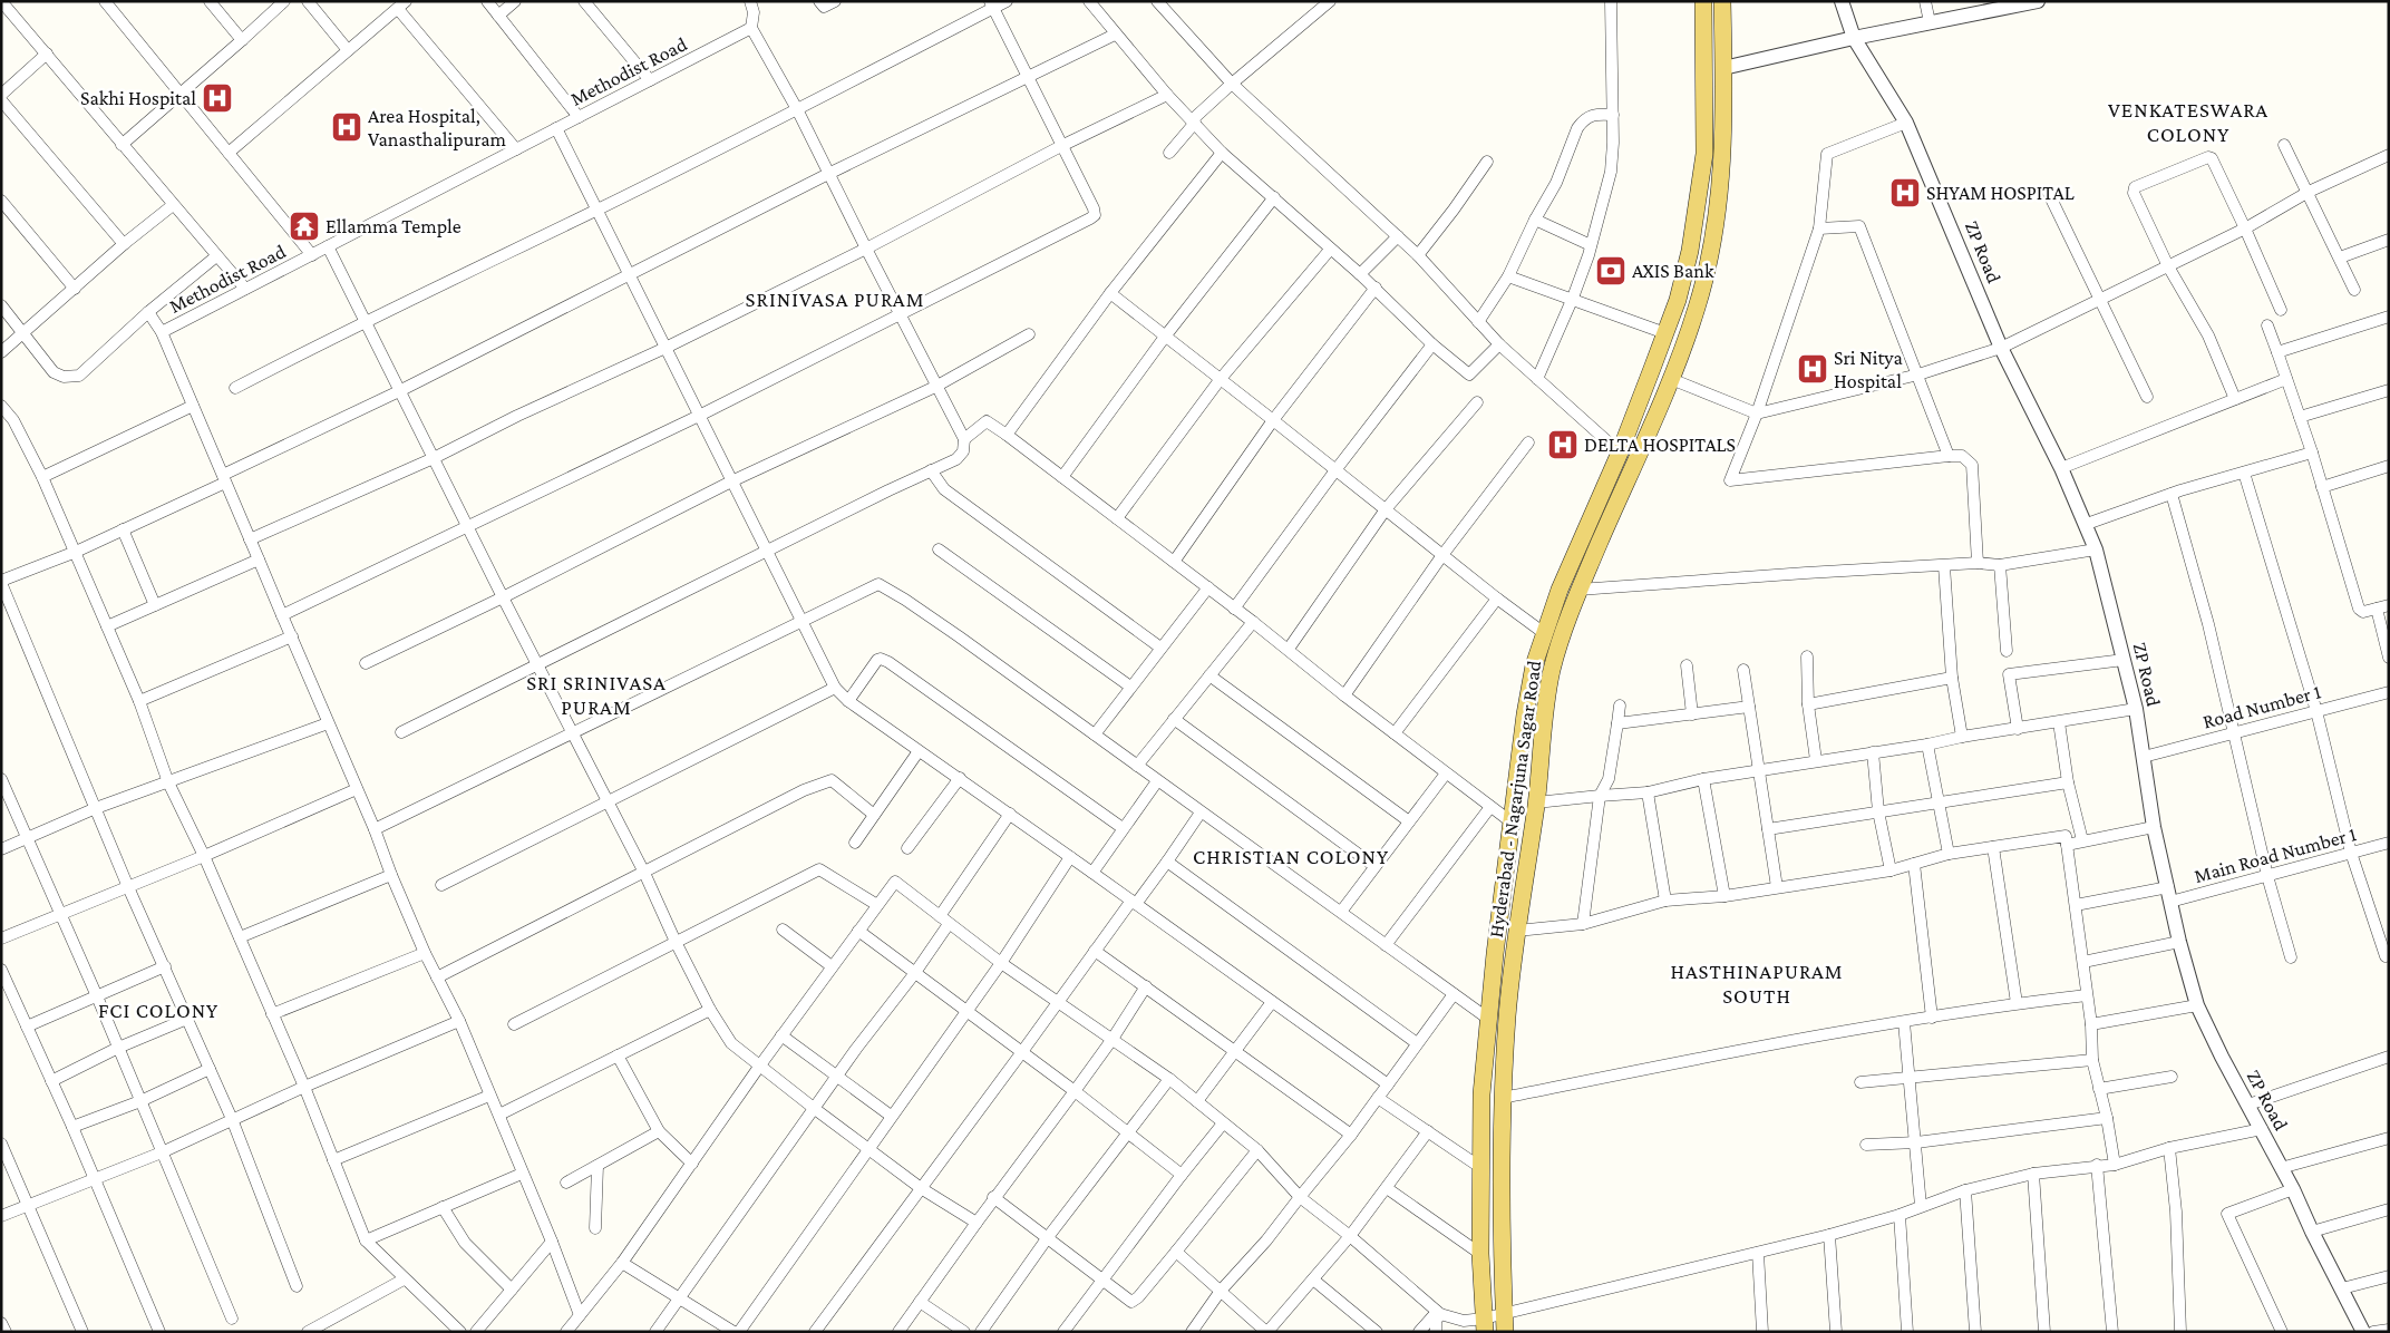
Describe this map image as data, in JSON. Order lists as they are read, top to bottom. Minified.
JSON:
{"streets":{"main road":["Hyderabad - Nagarjuna Sagar Road"],"street":["Methodist Road","ZP Road","Road Number 1","Main Road Number 1"]},"crossings":[["ZP Road","Road Number 1"],["ZP Road","Main Road Number 1"]],"districts":["VENKATESWARA COLONY","SRINIVASA PURAM","SRI SRINIVASA PURAM","CHRISTIAN COLONY","HASTHINAPURAM SOUTH","FCI COLONY"],"places":{"hospital":["Sakhi Hospital","Area Hospital, Vanasthalipuram","SHYAM HOSPITAL","Sri Nitya Hospital","DELTA HOSPITALS"],"temple":["Ellamma Temple"],"bank":["AXIS Bank"]}}
